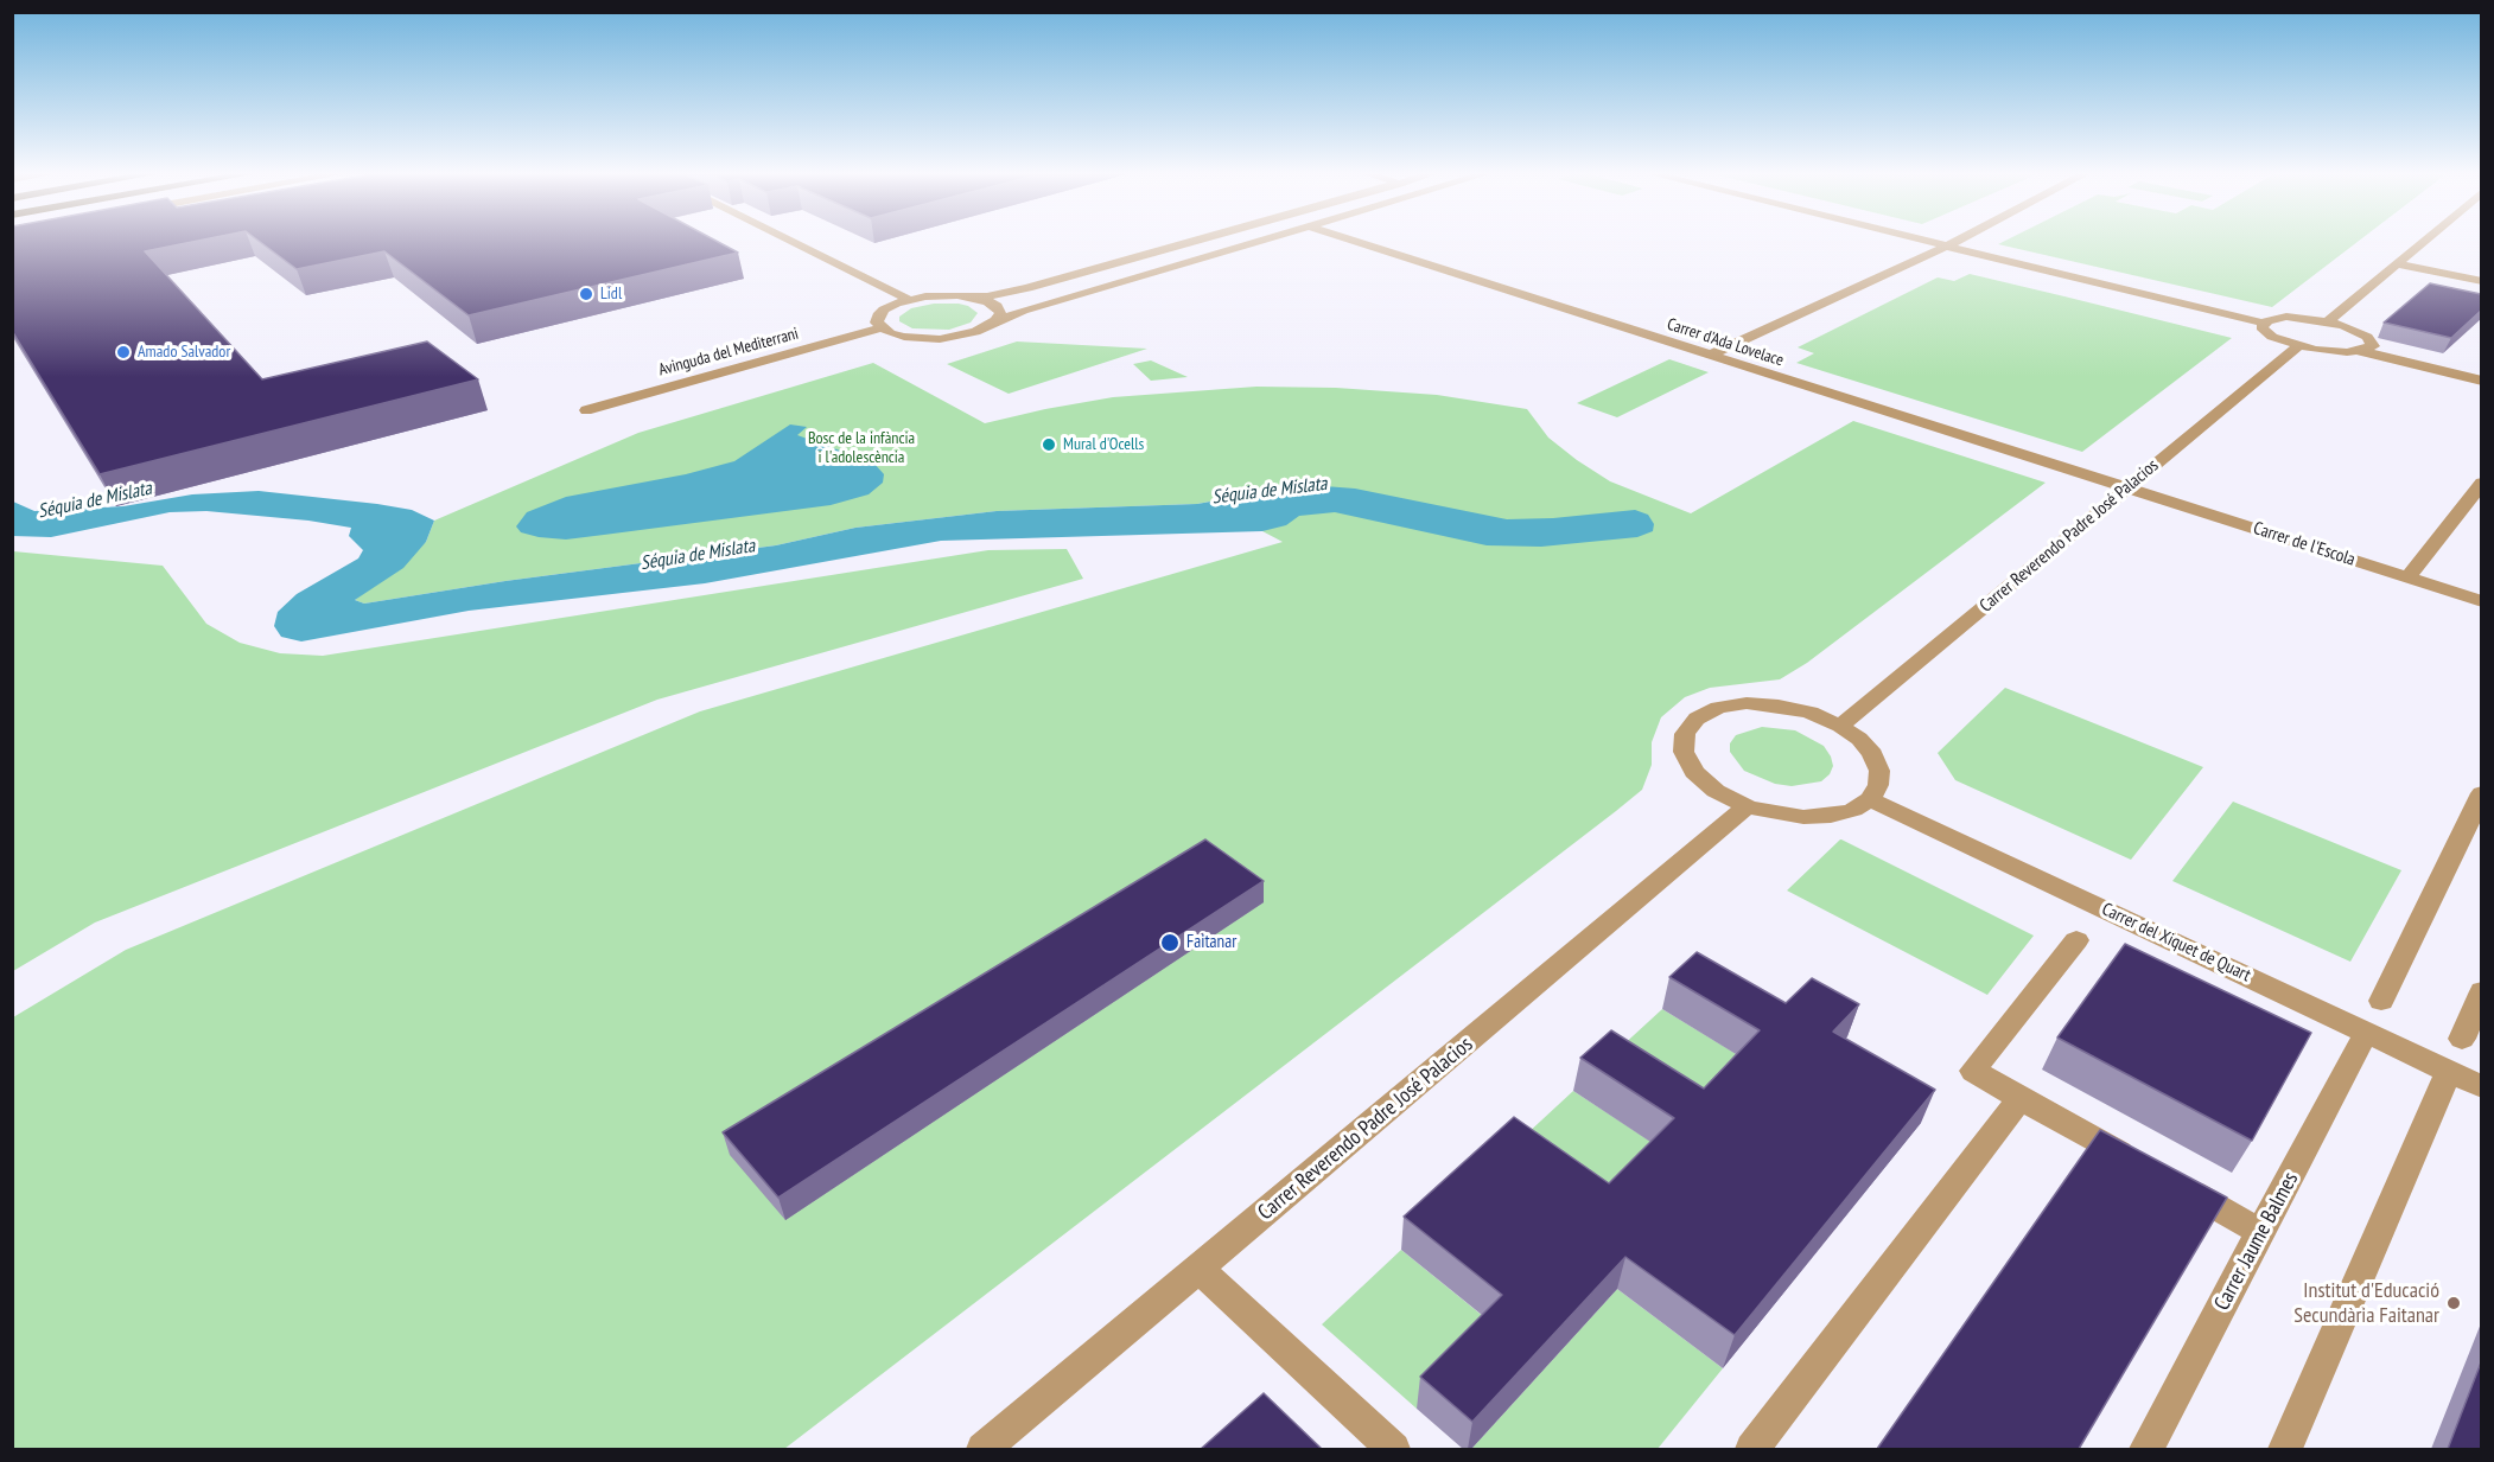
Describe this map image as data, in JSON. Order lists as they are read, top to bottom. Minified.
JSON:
{"streets":{"street":["Carrer d'Ada Lovelace","Avinguda del Mediterrani","Carrer Reverendo Padre José Palacios","Carrer de l'Escola","Carrer del Xiquet de Quart","Carrer Jaume Balmes"]},"crossings":[["Carrer d'Ada Lovelace","Carrer Reverendo Padre José Palacios"],["Carrer d'Ada Lovelace","Carrer de l'Escola"],["Carrer Reverendo Padre José Palacios","Carrer de l'Escola"],["Carrer Reverendo Padre José Palacios","Carrer del Xiquet de Quart"],["Carrer del Xiquet de Quart","Carrer Jaume Balmes"]],"water":["Séquia de Mislata"],"parks":["Bosc de la infància i l'adolescència"],"places":["Lidl","Amado Salvador","Mural d'Ocells","Faitanar","Institut d'Educació Secundària Faitanar"]}
